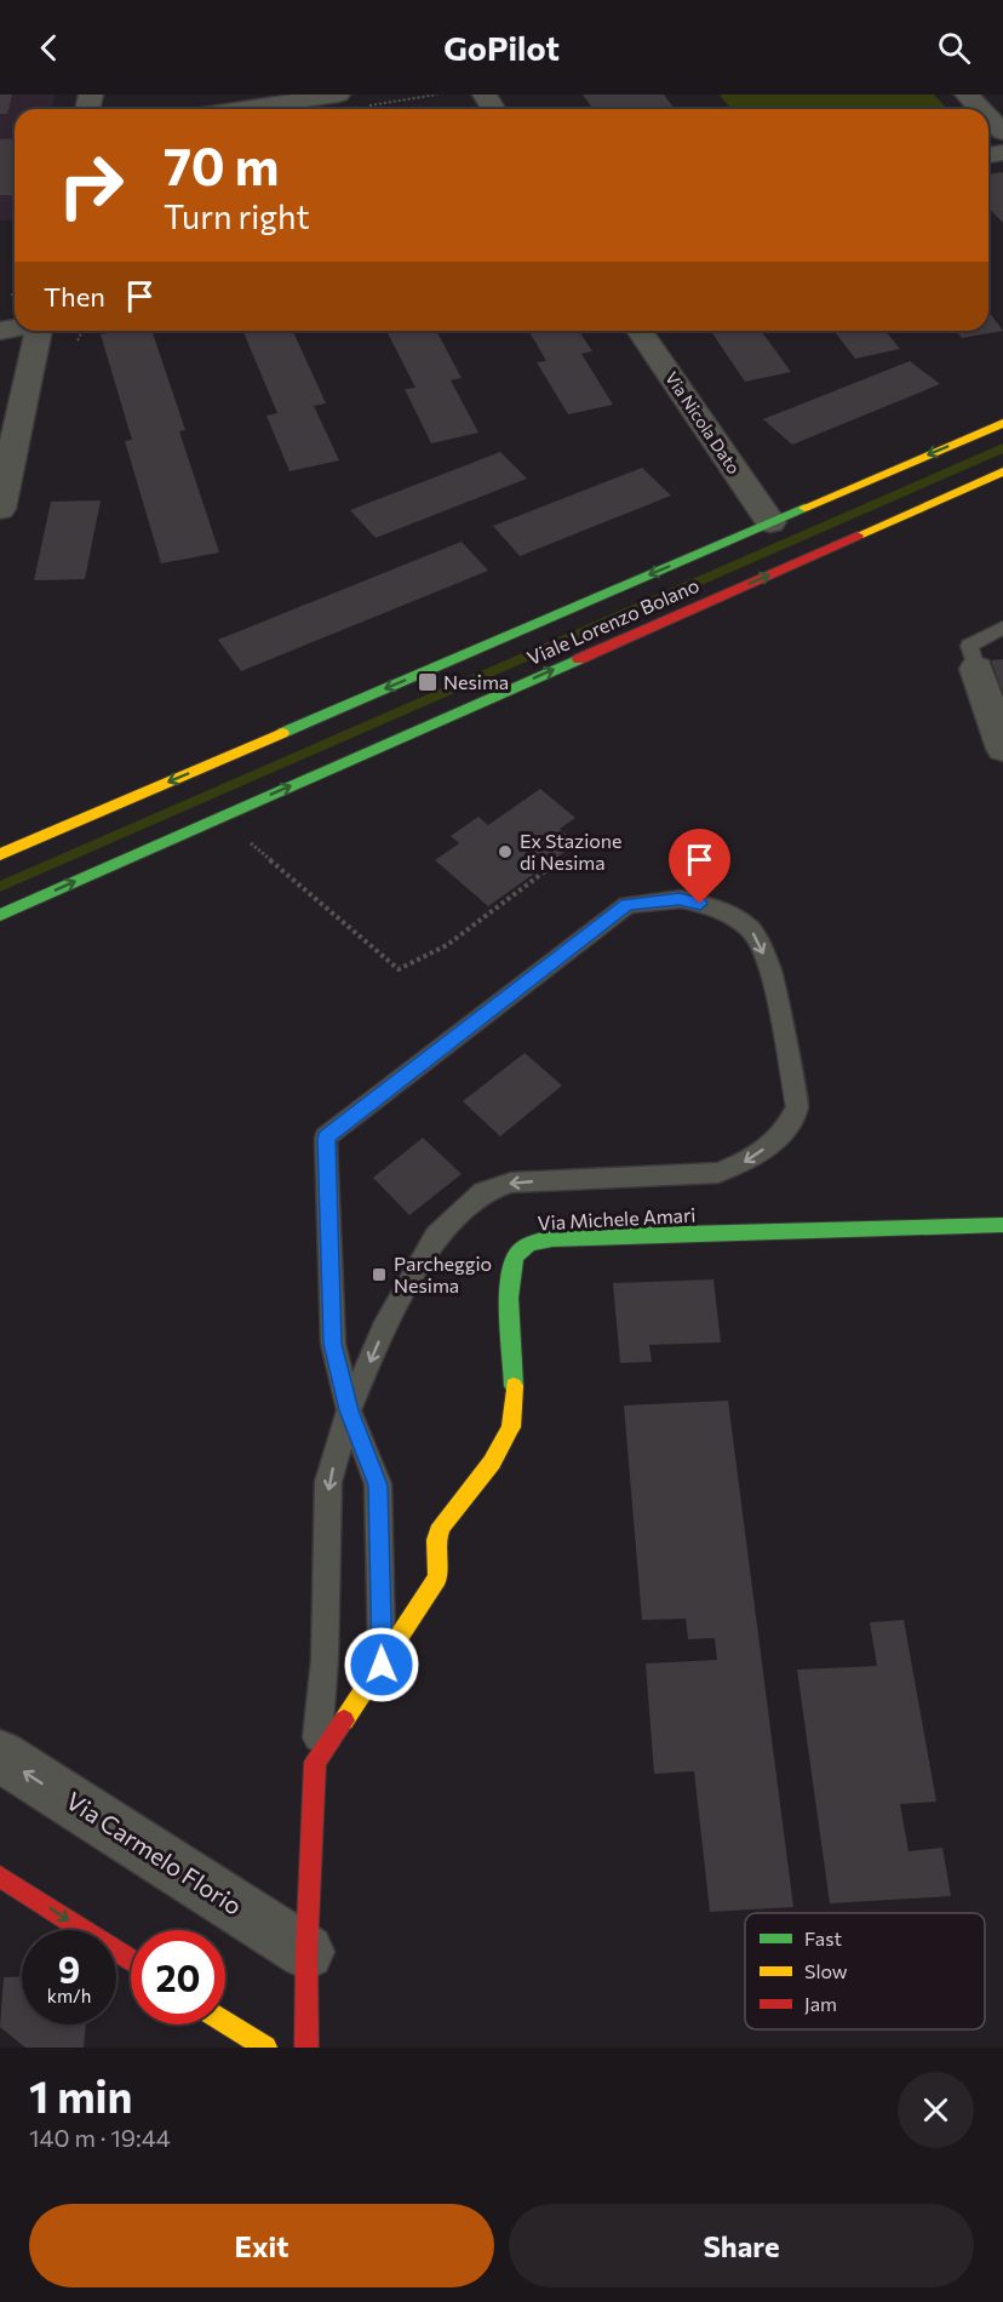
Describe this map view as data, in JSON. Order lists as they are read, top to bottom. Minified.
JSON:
{"streets":{"main road":["Viale Lorenzo Bolano","Via Michele Amari"],"street":["Via Nicola Dato","Via Carmelo Florio"]},"crossings":[["Via Nicola Dato","Viale Lorenzo Bolano"]],"one_way":["Via Carmelo Florio"],"places":{"transit":["Nesima","Parcheggio Nesima"],"other":["Ex Stazione di Nesima"]},"legend":["Fast","Slow","Jam"],"page":{"header":"GoPilot","turn":["70 m","Turn right"],"then":"Then","speed":"9 km/h","limit":"20","heading":["1 min","140 m · 19:44"],"buttons":["Exit","Share"]}}
